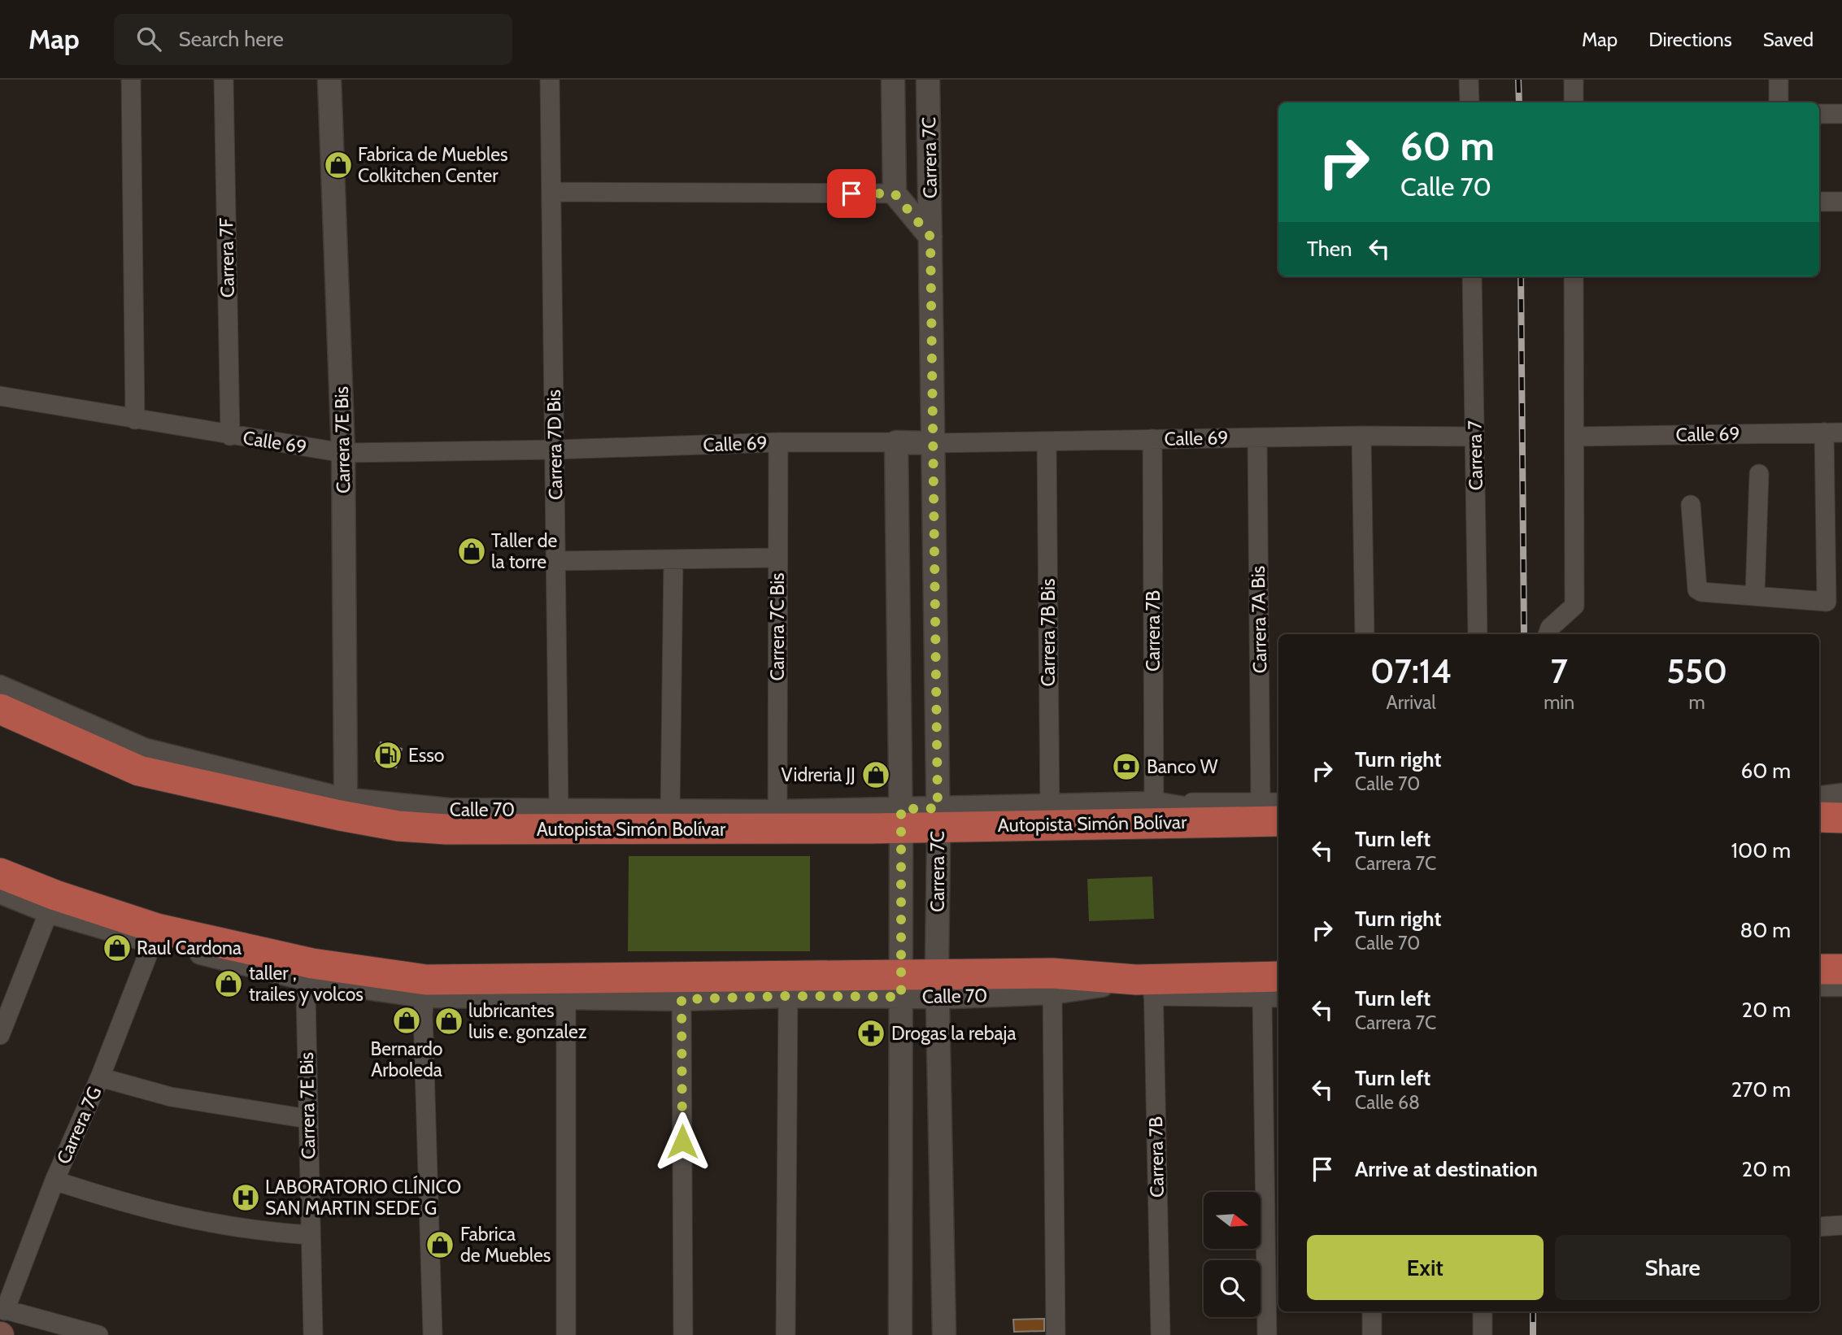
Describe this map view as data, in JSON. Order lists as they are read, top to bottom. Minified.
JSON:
{"streets":{"highway":["Calle 70","Autopista Simón Bolívar"],"street":["Carrera 7C","Carrera 7F","Calle 69","Carrera 7E Bis","Carrera 7D Bis","Carrera 7","Carrera 7A Bis","Carrera 7C Bis","Carrera 7B","Carrera 7B Bis","Carrera 7G"]},"crossings":[["Carrera 7C","Calle 69"],["Carrera 7C","Calle 70"],["Carrera 7C","Autopista Simón Bolívar"],["Carrera 7F","Calle 69"],["Calle 69","Carrera 7E Bis"],["Calle 69","Carrera 7D Bis"],["Calle 69","Carrera 7"],["Calle 69","Carrera 7A Bis"],["Calle 69","Carrera 7C Bis"],["Calle 69","Carrera 7B"],["Calle 69","Carrera 7B Bis"],["Carrera 7E Bis","Calle 70"],["Carrera 7D Bis","Calle 70"],["Carrera 7A Bis","Autopista Simón Bolívar"],["Carrera 7C Bis","Calle 70"],["Carrera 7B","Calle 70"],["Carrera 7B","Autopista Simón Bolívar"],["Carrera 7B Bis","Autopista Simón Bolívar"],["Calle 70","Autopista Simón Bolívar"]],"places":{"shop":["Fabrica de Muebles Colkitchen Center","Taller de la torre","Vidreria JJ","Raul Cardona","taller , trailes y volcos","Bernardo Arboleda","lubricantes luis e. gonzalez","Fabrica de Muebles"],"fuel station":["Esso"],"bank":["Banco W"],"pharmacy":["Drogas la rebaja"],"hospital":["LABORATORIO CLÍNICO SAN MARTIN SEDE G"]},"north":"right","page":{"header":"Map","search":"Search here","nav":["Map","Directions","Saved"],"turn":["60 m","Calle 70"],"then":"Then","eta":["07:14","Arrival","7","min","550","m"],"list":[{"name":"Turn right","note":"Calle 70","value":"60 m"},{"name":"Turn left","note":"Carrera 7C","value":"100 m"},{"name":"Turn right","note":"Calle 70","value":"80 m"},{"name":"Turn left","note":"Carrera 7C","value":"20 m"},{"name":"Turn left","note":"Calle 68","value":"270 m"},{"name":"Arrive at destination","value":"20 m"}],"buttons":["Exit","Share"]}}
